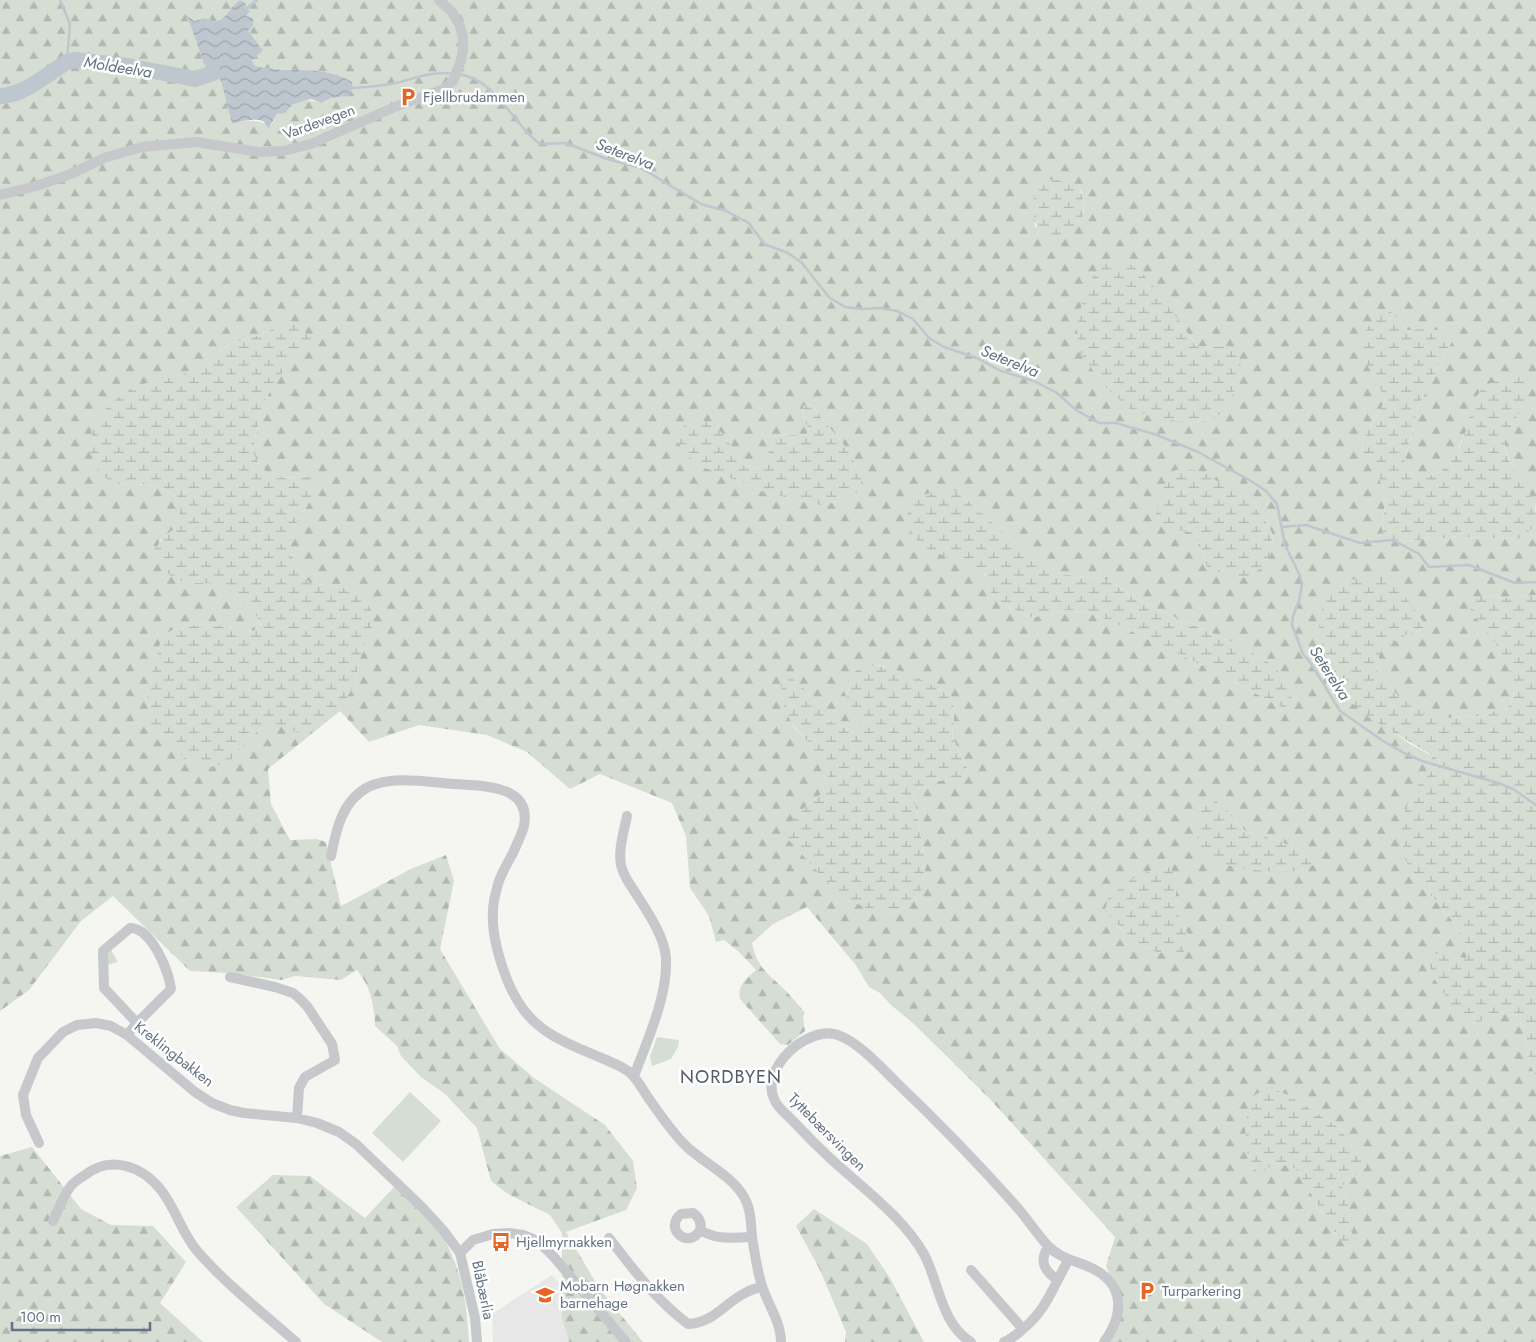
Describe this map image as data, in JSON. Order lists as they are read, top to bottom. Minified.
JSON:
{"streets":{"street":["Vardevegen","Kreklingbakken","Tyttebærsvingen","Blåbærlia"]},"crossings":[["Kreklingbakken","Blåbærlia"]],"districts":["NORDBYEN"],"water":["Moldeelva","Seterelva"],"places":{"parking":["Fjellbrudammen","Turparkering"],"bus stop":["Hjellmyrnakken"],"school or university":["Mobarn Høgnakken barnehage"]},"scale_bar":"100 m"}
